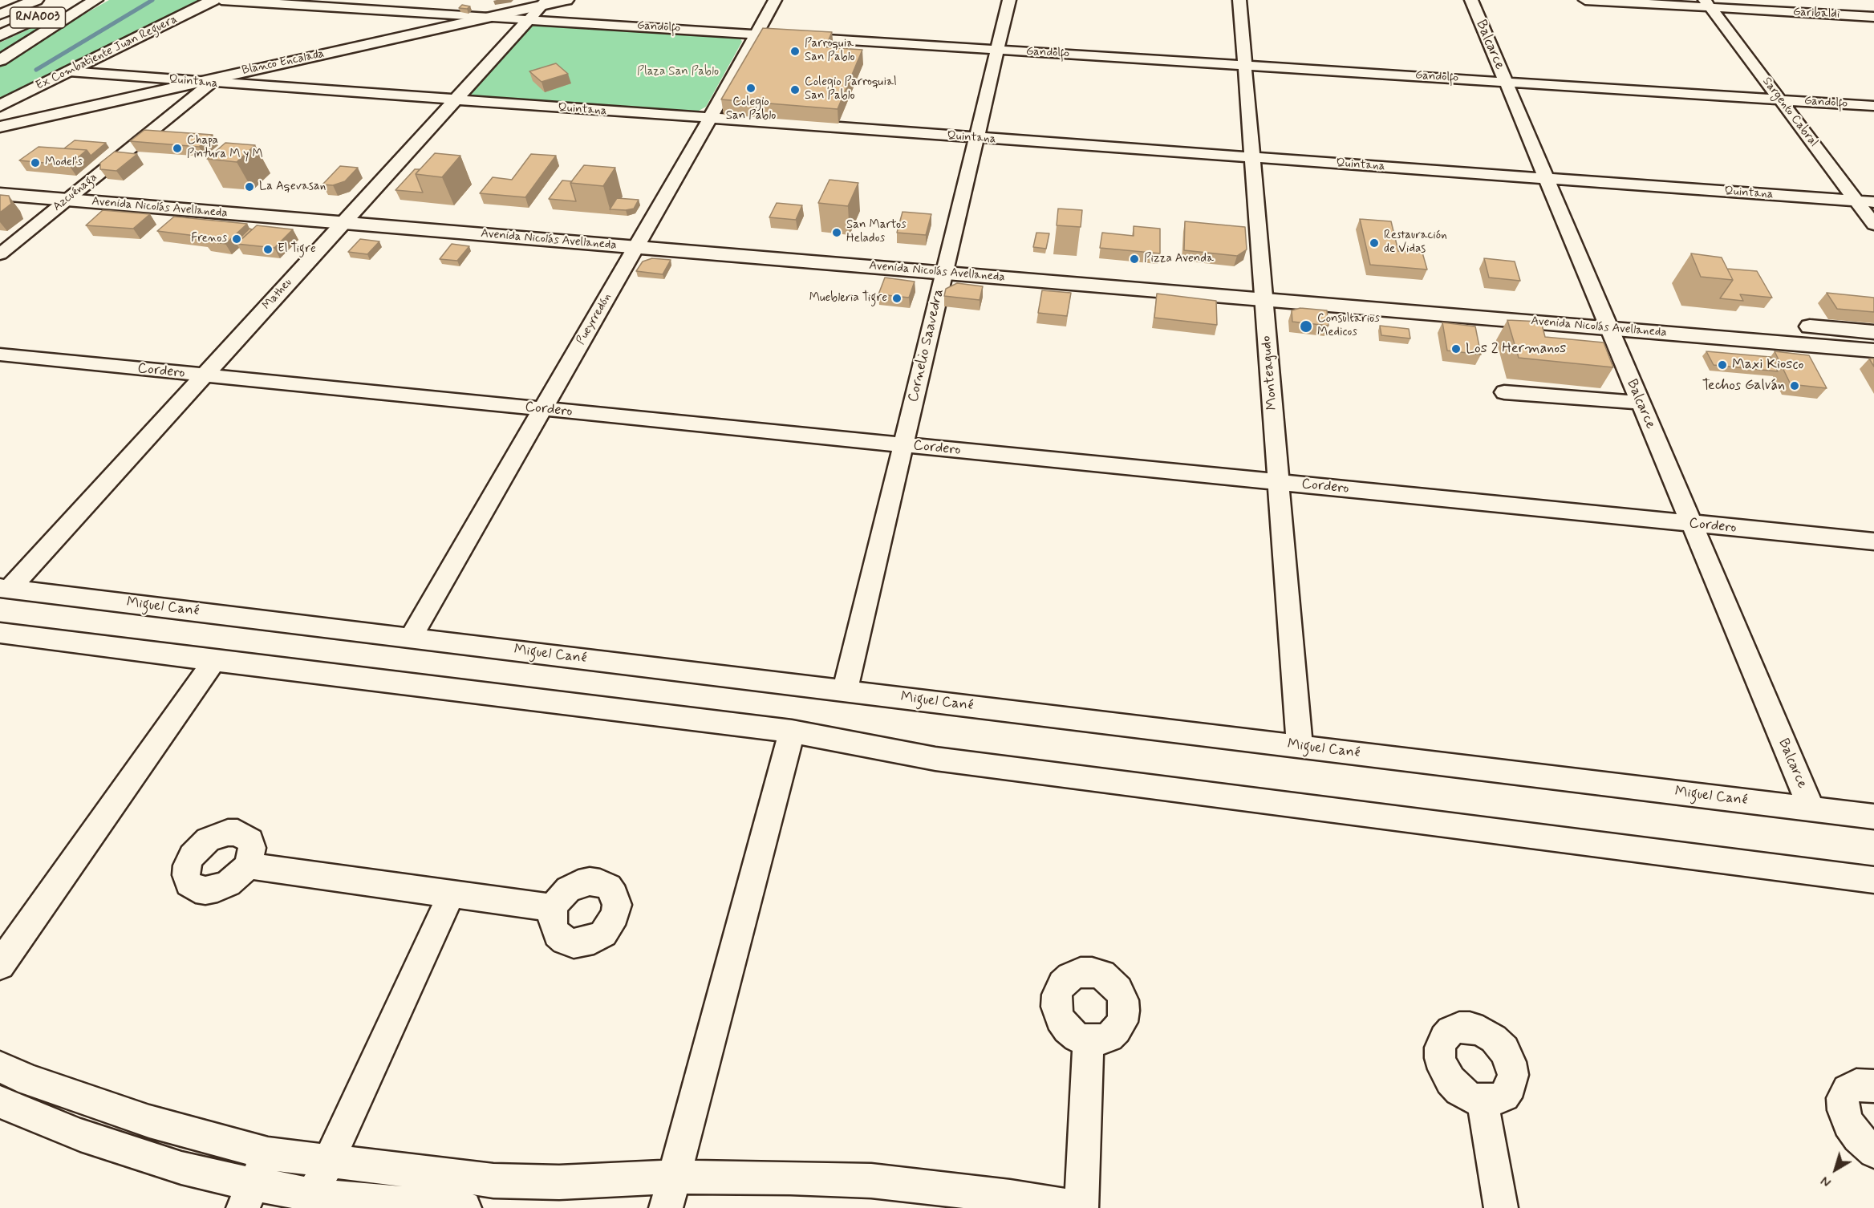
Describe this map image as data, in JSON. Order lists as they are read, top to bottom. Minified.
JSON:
{"streets":{"main road":["RNA003","Ex Combatiente Juan Reguera","Blanco Encalada","Avenida Nicolás Avellaneda"],"street":["Garibaldi","Gandolfo","Balcarce","Quintana","Sargento Cabral","Azcuénaga","Matheu","Pueyrredón","Cornelio Saavedra","Cordero","Monteagudo","Miguel Cané"]},"crossings":[["Garibaldi","Sargento Cabral"],["Gandolfo","Balcarce"],["Gandolfo","Blanco Encalada"],["Gandolfo","Sargento Cabral"],["Gandolfo","Matheu"],["Gandolfo","Pueyrredón"],["Gandolfo","Cornelio Saavedra"],["Gandolfo","Monteagudo"],["Balcarce","Quintana"],["Balcarce","Avenida Nicolás Avellaneda"],["Balcarce","Cordero"],["Balcarce","Miguel Cané"],["Ex Combatiente Juan Reguera","Quintana"],["Blanco Encalada","Quintana"],["Blanco Encalada","Azcuénaga"],["Blanco Encalada","Matheu"],["Quintana","Sargento Cabral"],["Quintana","Azcuénaga"],["Quintana","Matheu"],["Quintana","Pueyrredón"],["Quintana","Cornelio Saavedra"],["Quintana","Monteagudo"],["Azcuénaga","Avenida Nicolás Avellaneda"],["Avenida Nicolás Avellaneda","Matheu"],["Avenida Nicolás Avellaneda","Pueyrredón"],["Avenida Nicolás Avellaneda","Cornelio Saavedra"],["Avenida Nicolás Avellaneda","Monteagudo"],["Matheu","Cordero"],["Matheu","Miguel Cané"],["Pueyrredón","Cordero"],["Pueyrredón","Miguel Cané"],["Cornelio Saavedra","Cordero"],["Cornelio Saavedra","Miguel Cané"],["Cordero","Monteagudo"],["Monteagudo","Miguel Cané"]],"parks":["Plaza San Pablo"],"places":["Parroquia San Pablo","Colegio San Pablo","Colegio Parroquial San Pablo","Chapa Pintura M y M","Model's","La Aqevasan","San Martos Helados","Frenos","Restauración de Vidas","El Tigre","Pizza Avenda","Muebleria Tigre","Consultarios Medicos","Los 2 Hermanos","Maxi Kiosco","Techos Galván"],"north":"bottom left"}
